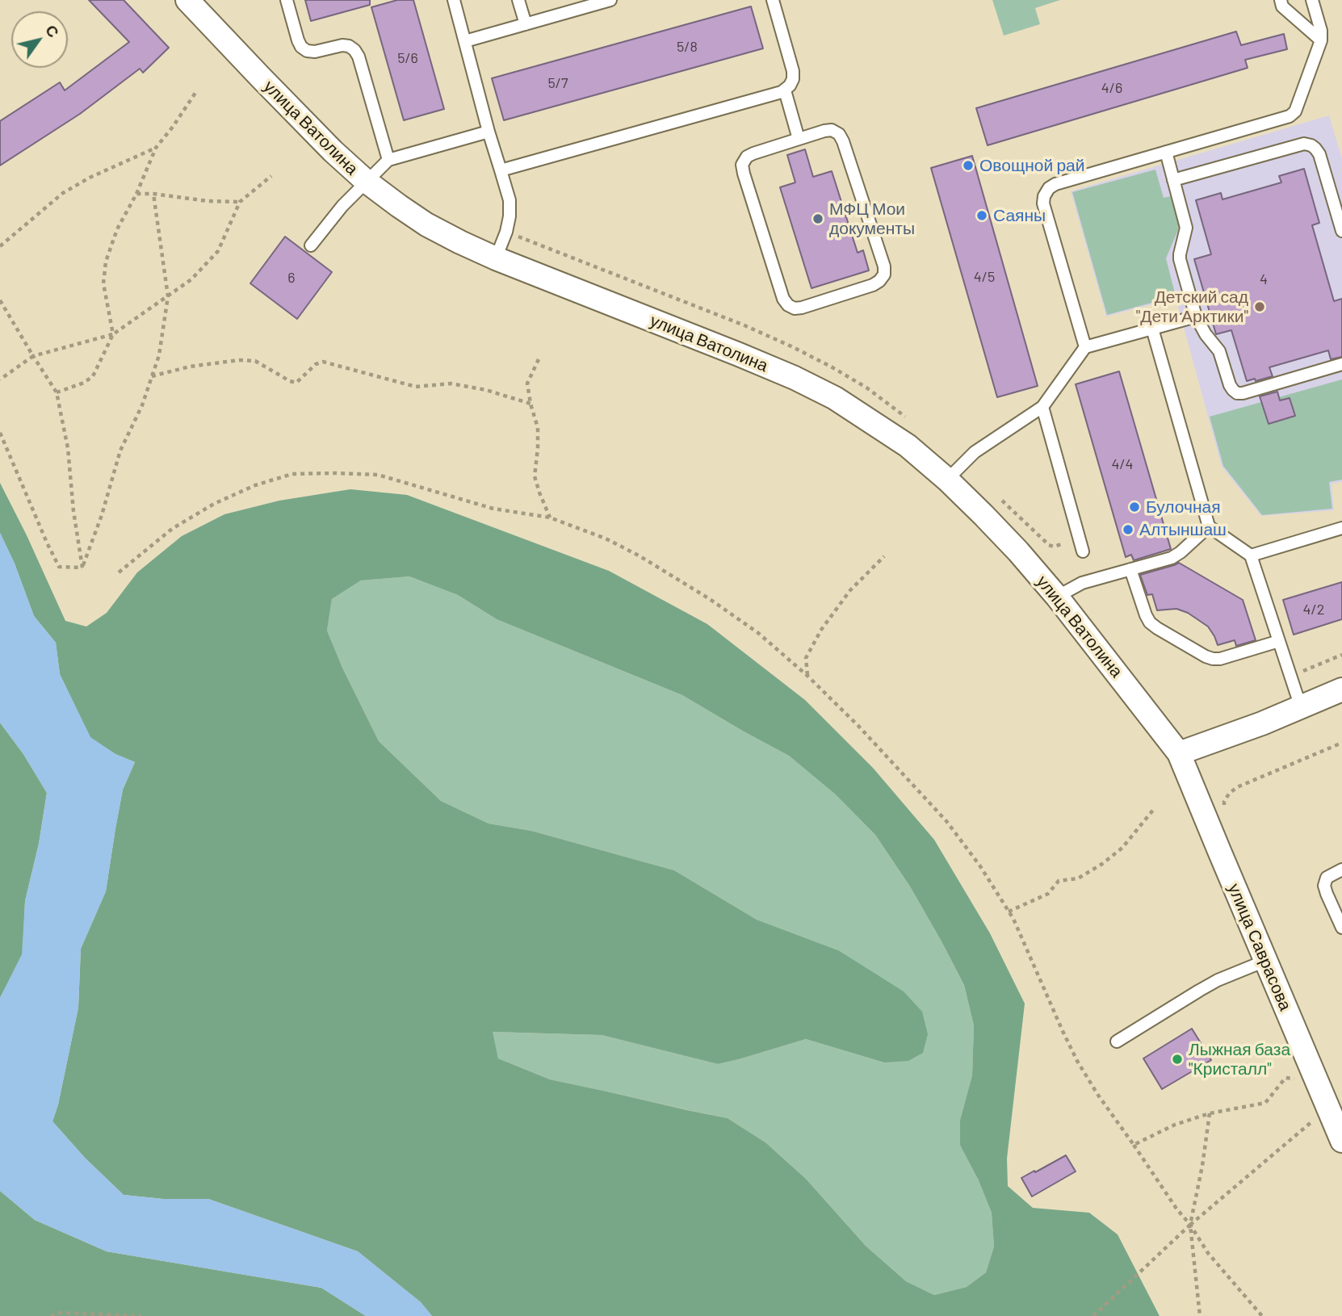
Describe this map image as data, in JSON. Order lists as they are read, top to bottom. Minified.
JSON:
{"streets":{"street":["улица Ватолина","улица Саврасова"]},"crossings":[["улица Ватолина","улица Саврасова"]],"places":["Овощной рай","Саяны","МФЦ Мои документы","Детский сад \"Дети Арктики\"","Булочная","Алтыншаш","Лыжная база \"Кристалл\""],"house_numbers":["5/8","5/6","5/7","4/6","4/5","6","4","4/4","4/2"],"north":"top right"}
